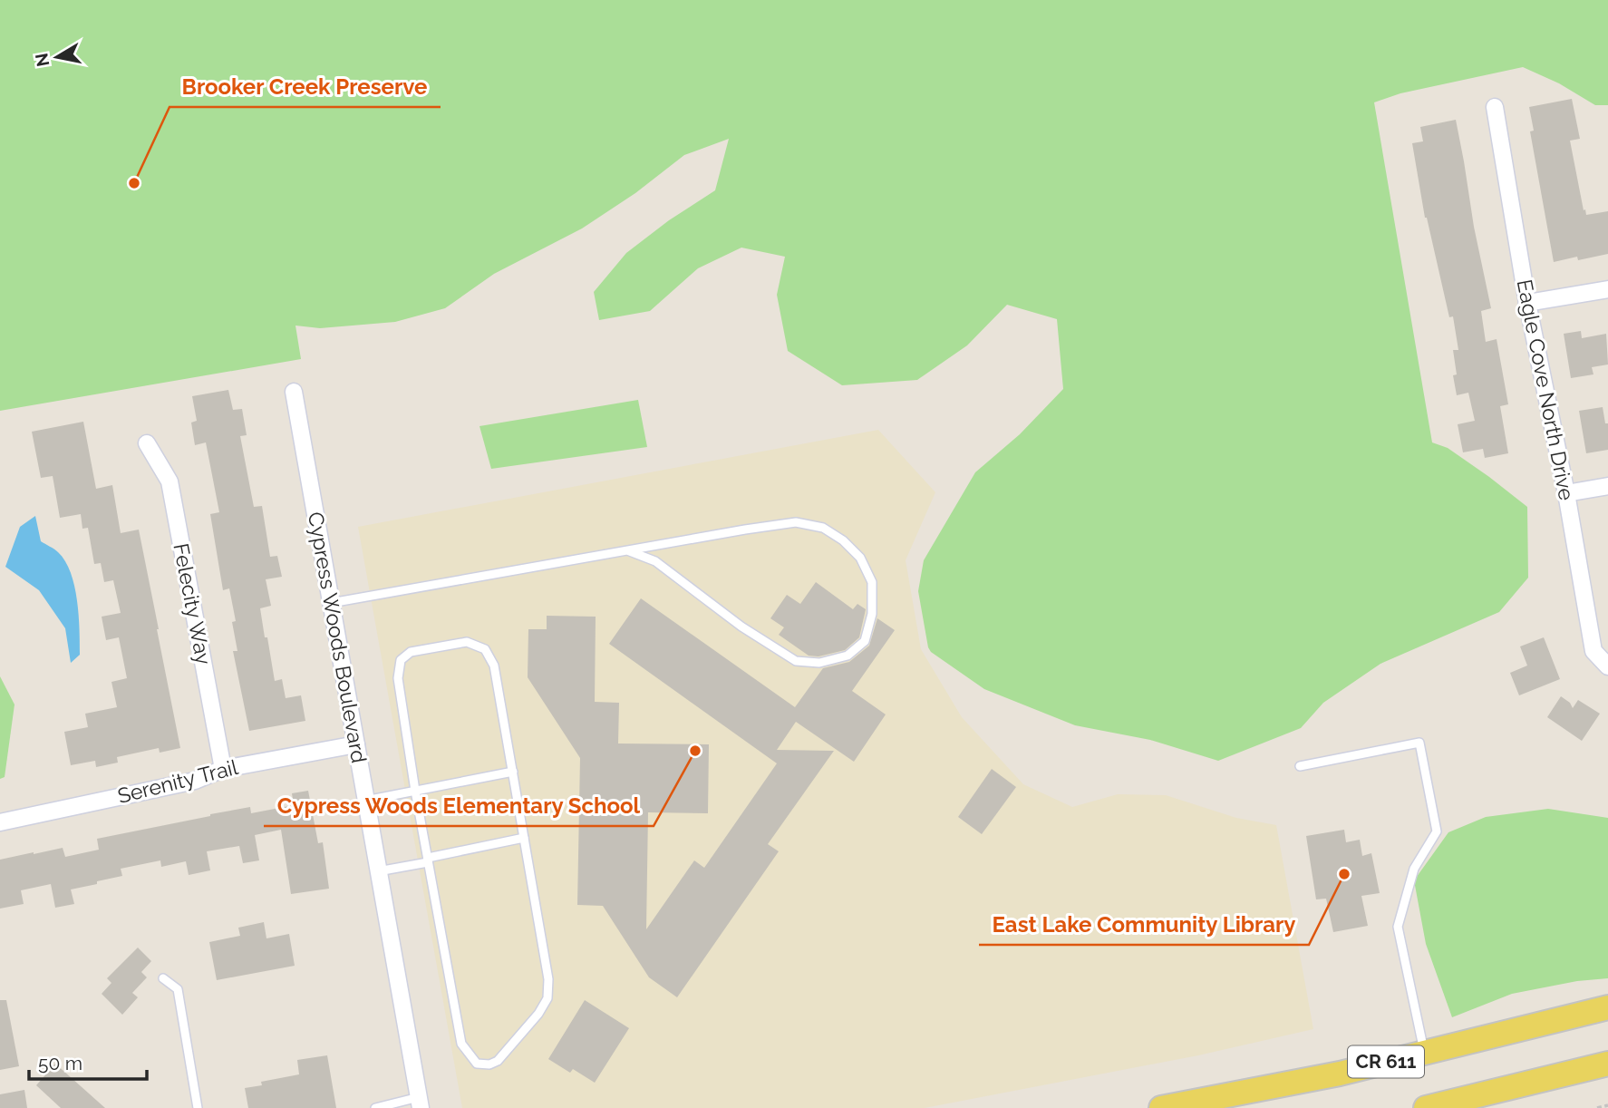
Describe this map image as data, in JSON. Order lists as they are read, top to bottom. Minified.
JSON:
{"streets":{"main road":["CR 611"],"street":["Eagle Cove North Drive","Felecity Way","Cypress Woods Boulevard","Serenity Trail"]},"crossings":[["Felecity Way","Serenity Trail"],["Cypress Woods Boulevard","Serenity Trail"]],"places":["Brooker Creek Preserve","Cypress Woods Elementary School","East Lake Community Library"],"scale_bar":"50 m","north":"left"}
